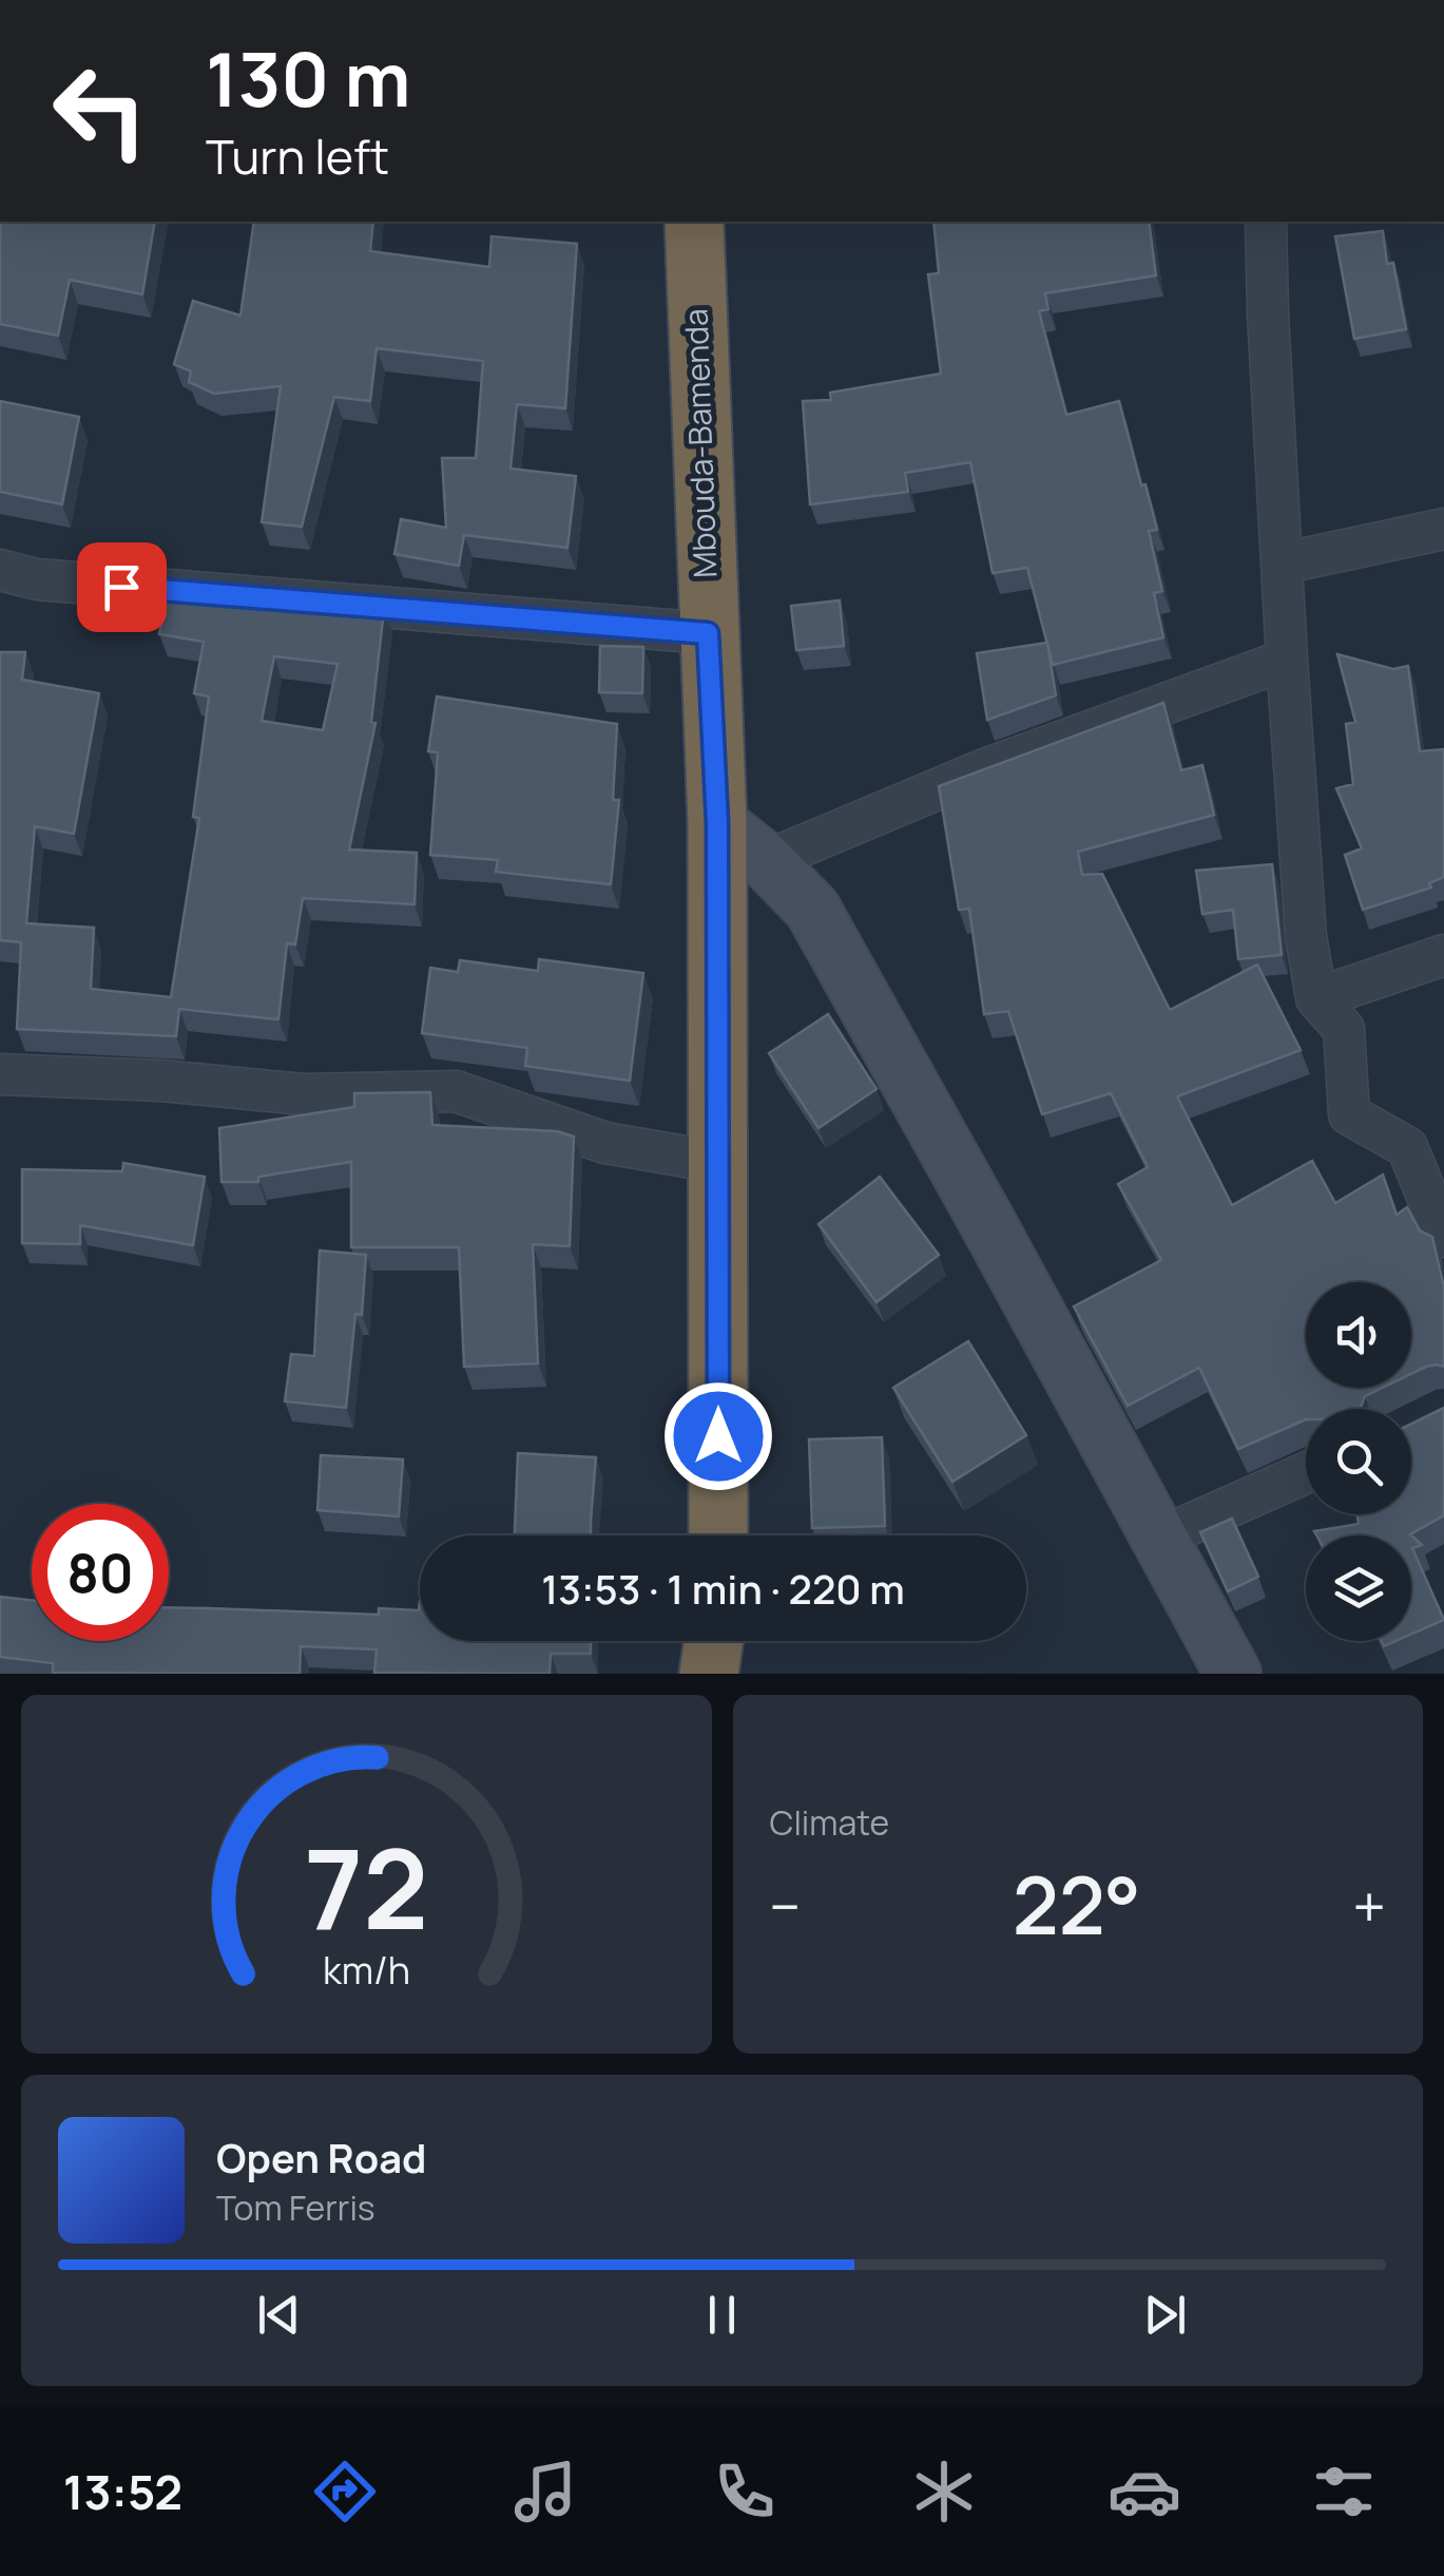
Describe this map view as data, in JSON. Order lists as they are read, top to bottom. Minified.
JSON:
{"streets":{"highway":["Mbouda-Bamenda"]},"page":{"turn":["130 m","Turn left"],"limit":"80","trip":"13:53 · 1 min · 220 m","tile":"Climate","heat":["−","22°","+"],"song":["Open Road","Tom Ferris"],"tabs":"13:52","gauge":["72","km/h"]}}
